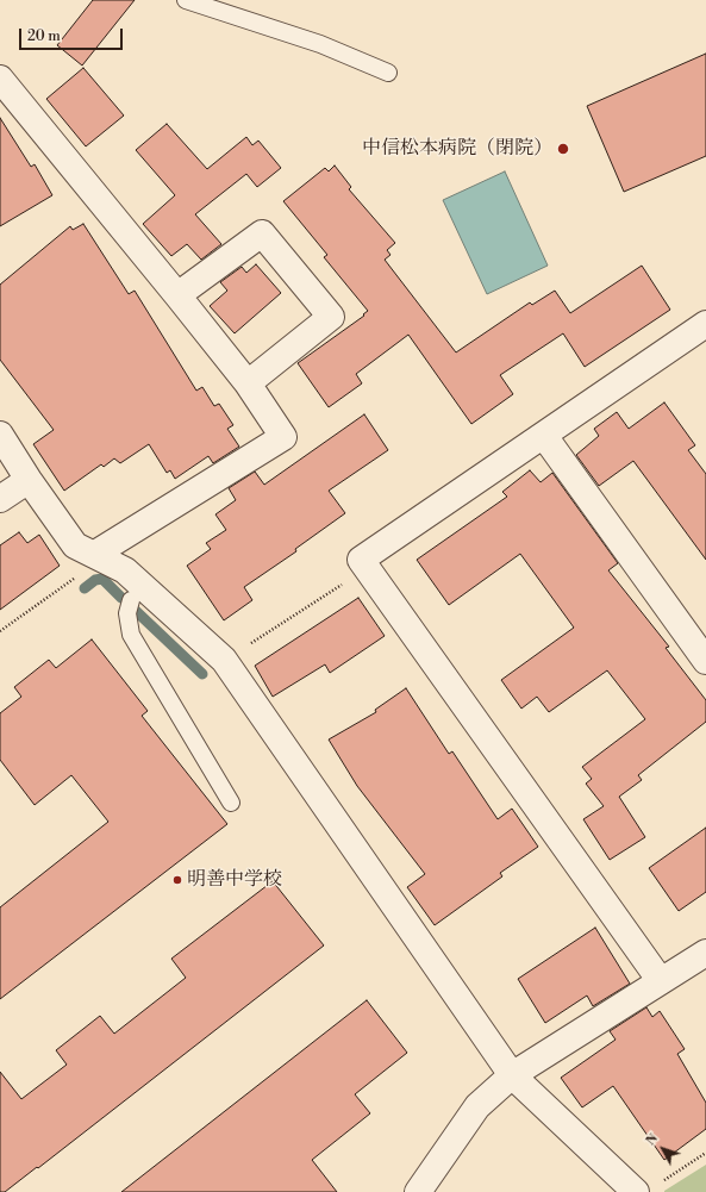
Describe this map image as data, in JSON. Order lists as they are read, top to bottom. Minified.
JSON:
{"places":["中信松本病院（閉院）","明善中学校"],"scale_bar":"20 m","north":"top left"}
